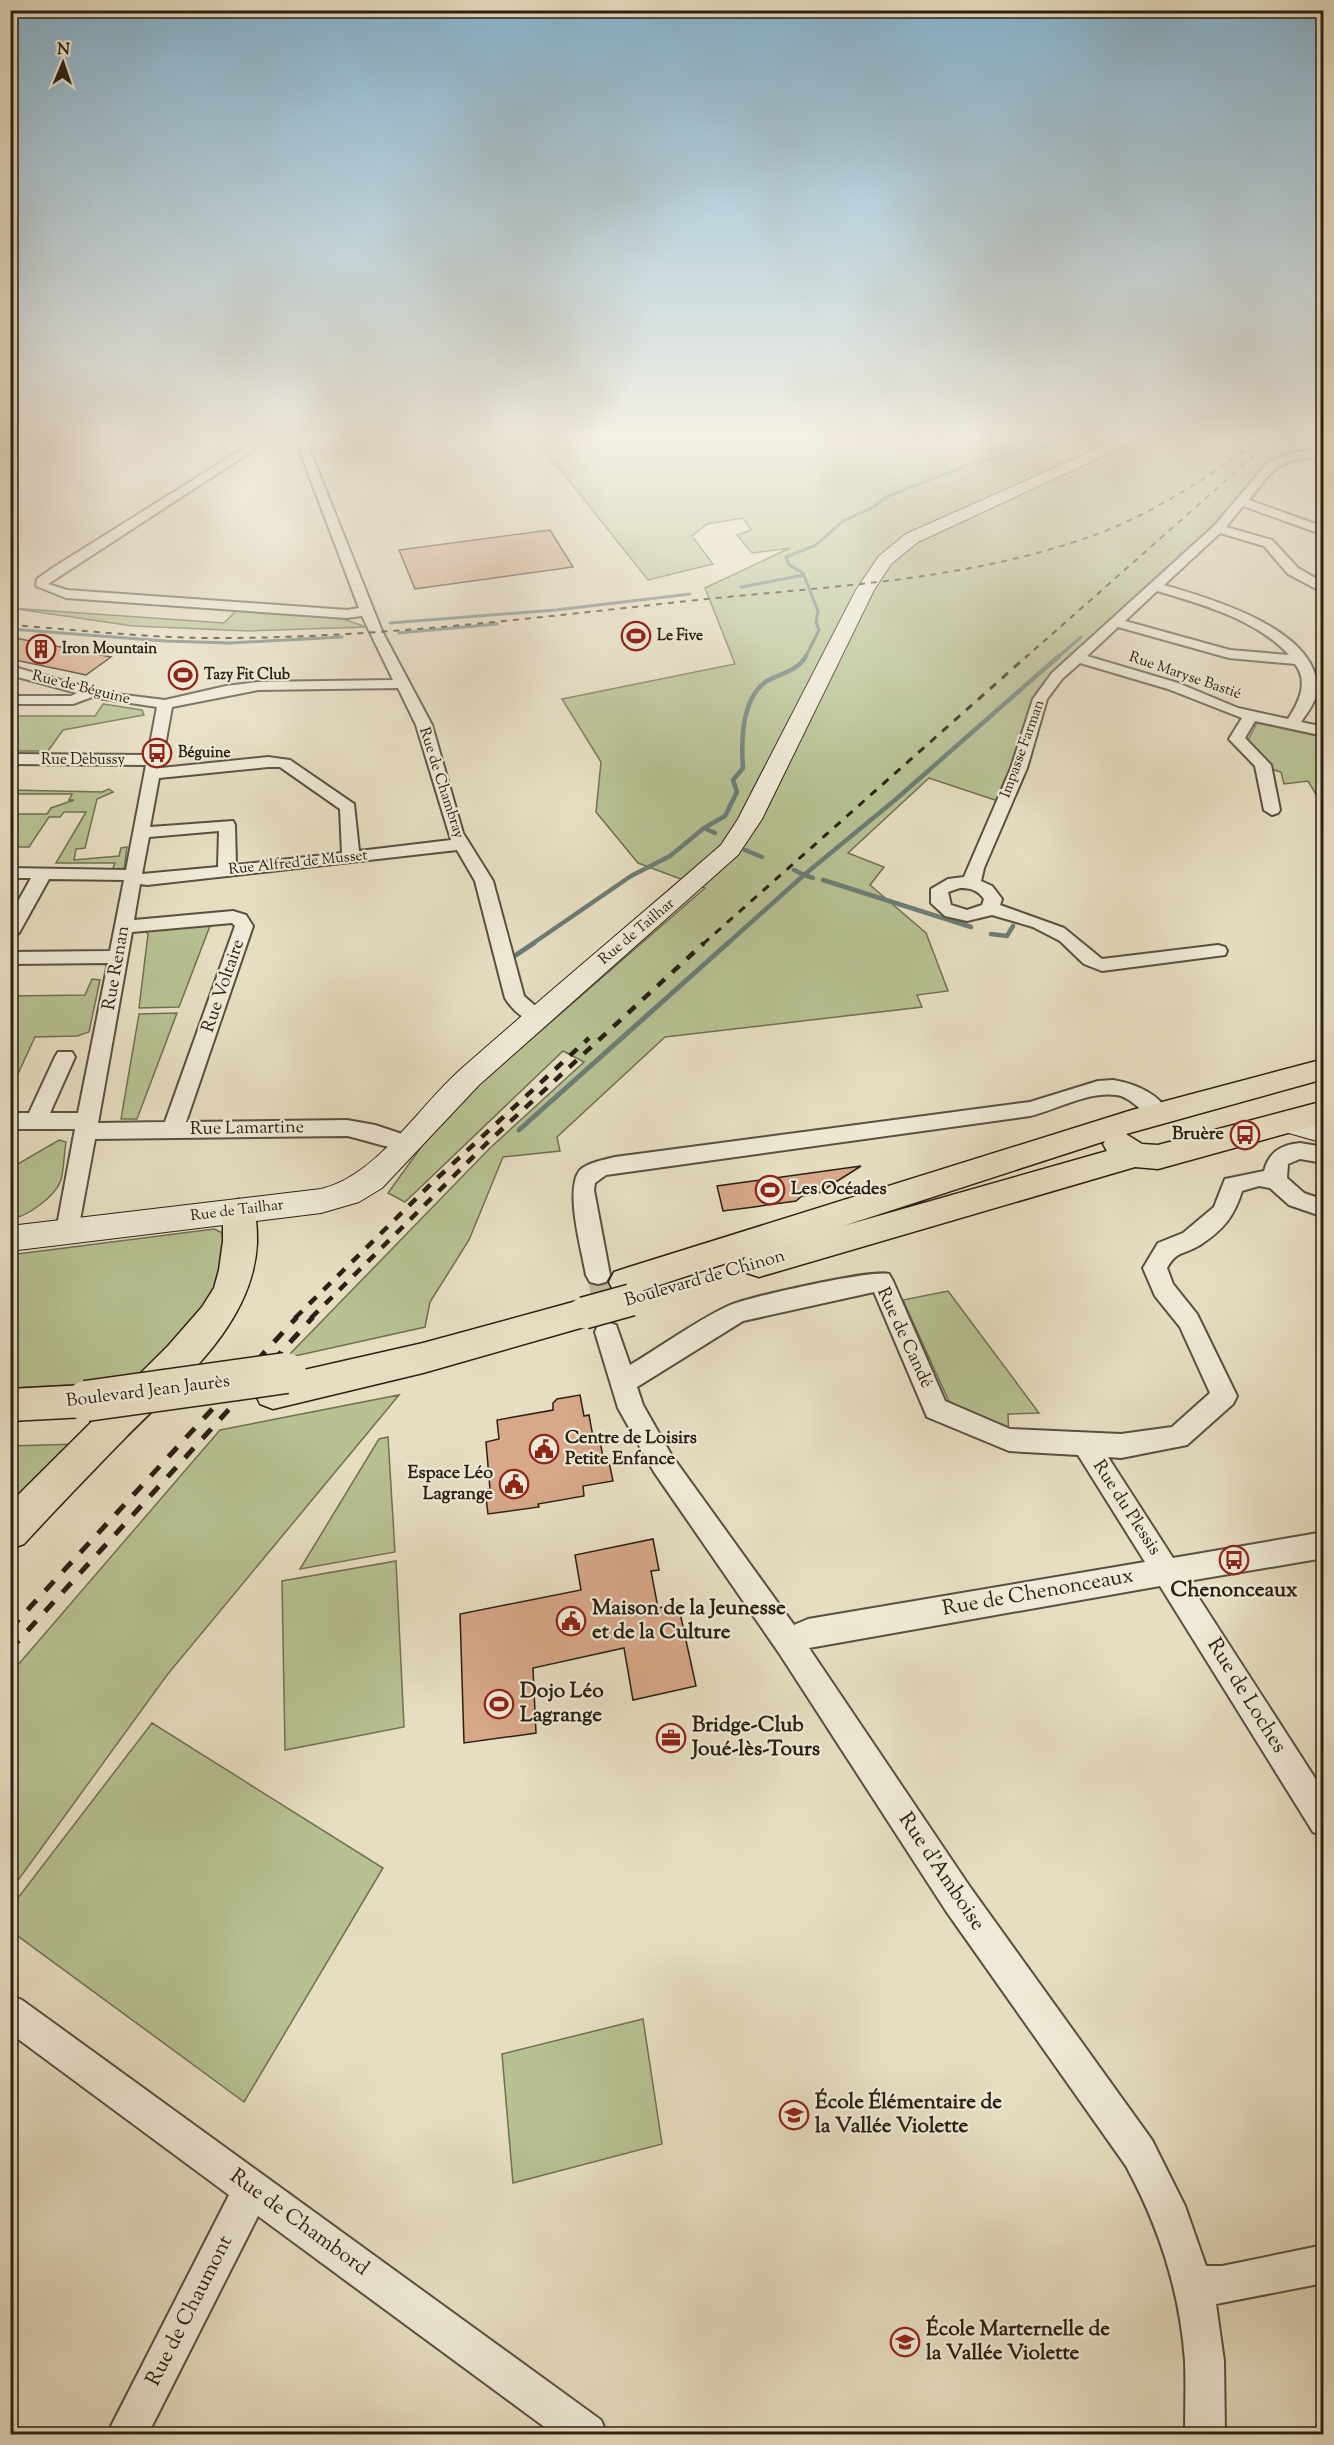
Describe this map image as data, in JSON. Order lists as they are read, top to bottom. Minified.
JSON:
{"streets":{"main road":["Boulevard de Chinon","Boulevard Jean Jaurès"],"street":["Rue Maryse Bastié","Rue de Béguine","Impasse Farman","Rue Debussy","Rue de Chambray","Rue Alfred de Musset","Rue de Tailhar","Rue Renan","Rue Voltaire","Rue Lamartine","Rue de Candé","Rue du Plessis","Rue de Chenonceaux","Rue de Loches","Rue d'Amboise","Rue de Chambord","Rue de Chaumont"]},"crossings":[["Rue Maryse Bastié","Impasse Farman"],["Rue de Béguine","Rue de Chambray"],["Rue de Béguine","Rue Renan"],["Rue Debussy","Rue Alfred de Musset"],["Rue Debussy","Rue Renan"],["Rue de Chambray","Rue Alfred de Musset"],["Rue de Chambray","Rue de Tailhar"],["Rue Alfred de Musset","Rue Renan"],["Rue de Tailhar","Rue Renan"],["Rue de Tailhar","Rue Lamartine"],["Rue Renan","Rue Voltaire"],["Rue Renan","Rue Lamartine"],["Rue Voltaire","Rue Lamartine"],["Boulevard de Chinon","Boulevard Jean Jaurès"],["Boulevard de Chinon","Rue d'Amboise"],["Rue de Candé","Rue du Plessis"],["Rue de Candé","Rue d'Amboise"],["Rue du Plessis","Rue de Chenonceaux"],["Rue du Plessis","Rue de Loches"],["Rue de Chenonceaux","Rue de Loches"],["Rue de Chenonceaux","Rue d'Amboise"],["Rue de Chambord","Rue de Chaumont"]],"places":{"sports":["Le Five","Tazy Fit Club","Les Océades","Dojo Léo Lagrange"],"building":["Iron Mountain"],"bus stop":["Béguine","Bruère","Chenonceaux"],"public building":["Centre de Loisirs Petite Enfance","Espace Léo Lagrange","Maison de la Jeunesse et de la Culture"],"office":["Bridge-Club Joué-lès-Tours"],"school or university":["École Élémentaire de la Vallée Violette","École Marternelle de la Vallée Violette"]},"north":"top"}
